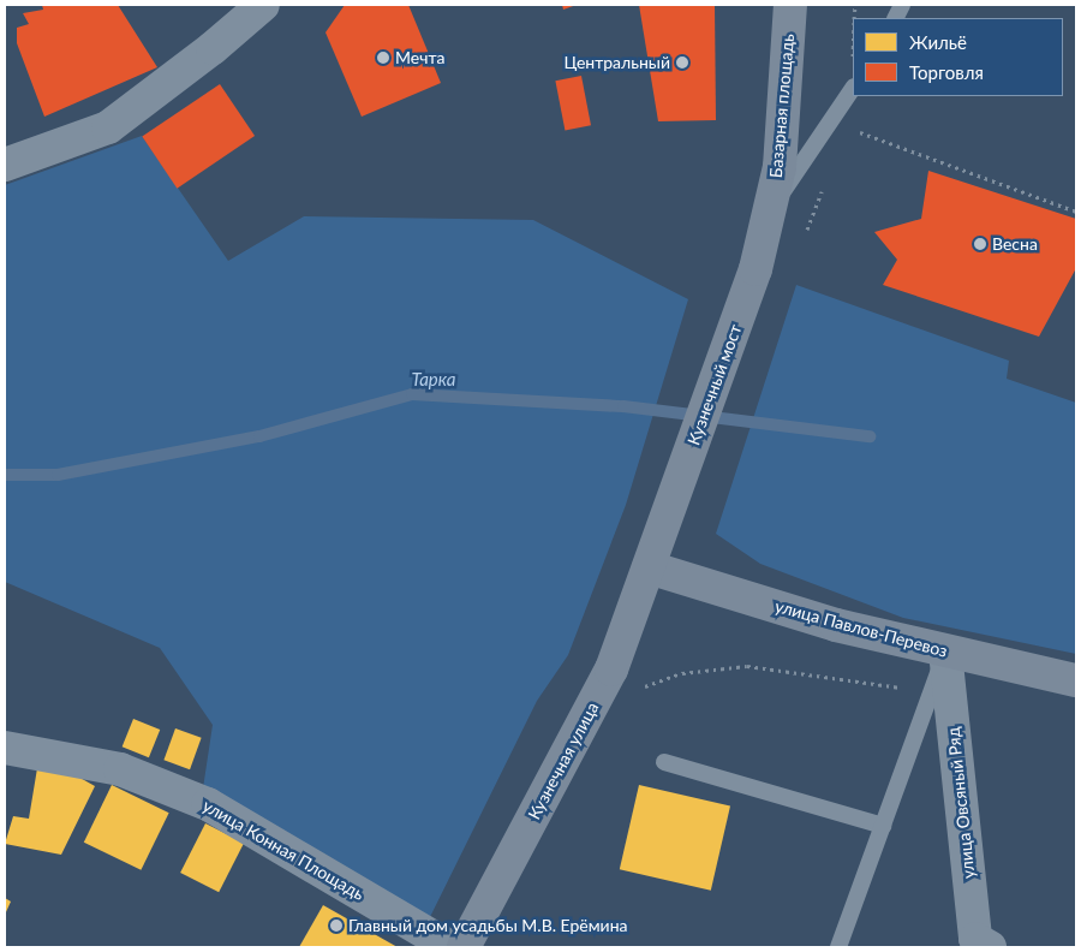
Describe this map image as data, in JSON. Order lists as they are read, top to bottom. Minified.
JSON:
{"streets":{"main road":["Базарная площадь","Кузнечный мост","улица Павлов-Перевоз","Кузнечная улица"],"street":["улица Овсяный Ряд","улица Конная Площадь"]},"crossings":[["Базарная площадь","Кузнечный мост"],["Кузнечный мост","улица Павлов-Перевоз"],["Кузнечный мост","Кузнечная улица"],["улица Павлов-Перевоз","Кузнечная улица"],["улица Павлов-Перевоз","улица Овсяный Ряд"]],"water":["Тарка"],"places":["Мечта","Центральный","Весна","Главный дом усадьбы М.В. Ерёмина"],"legend":["Жильё","Торговля"]}
